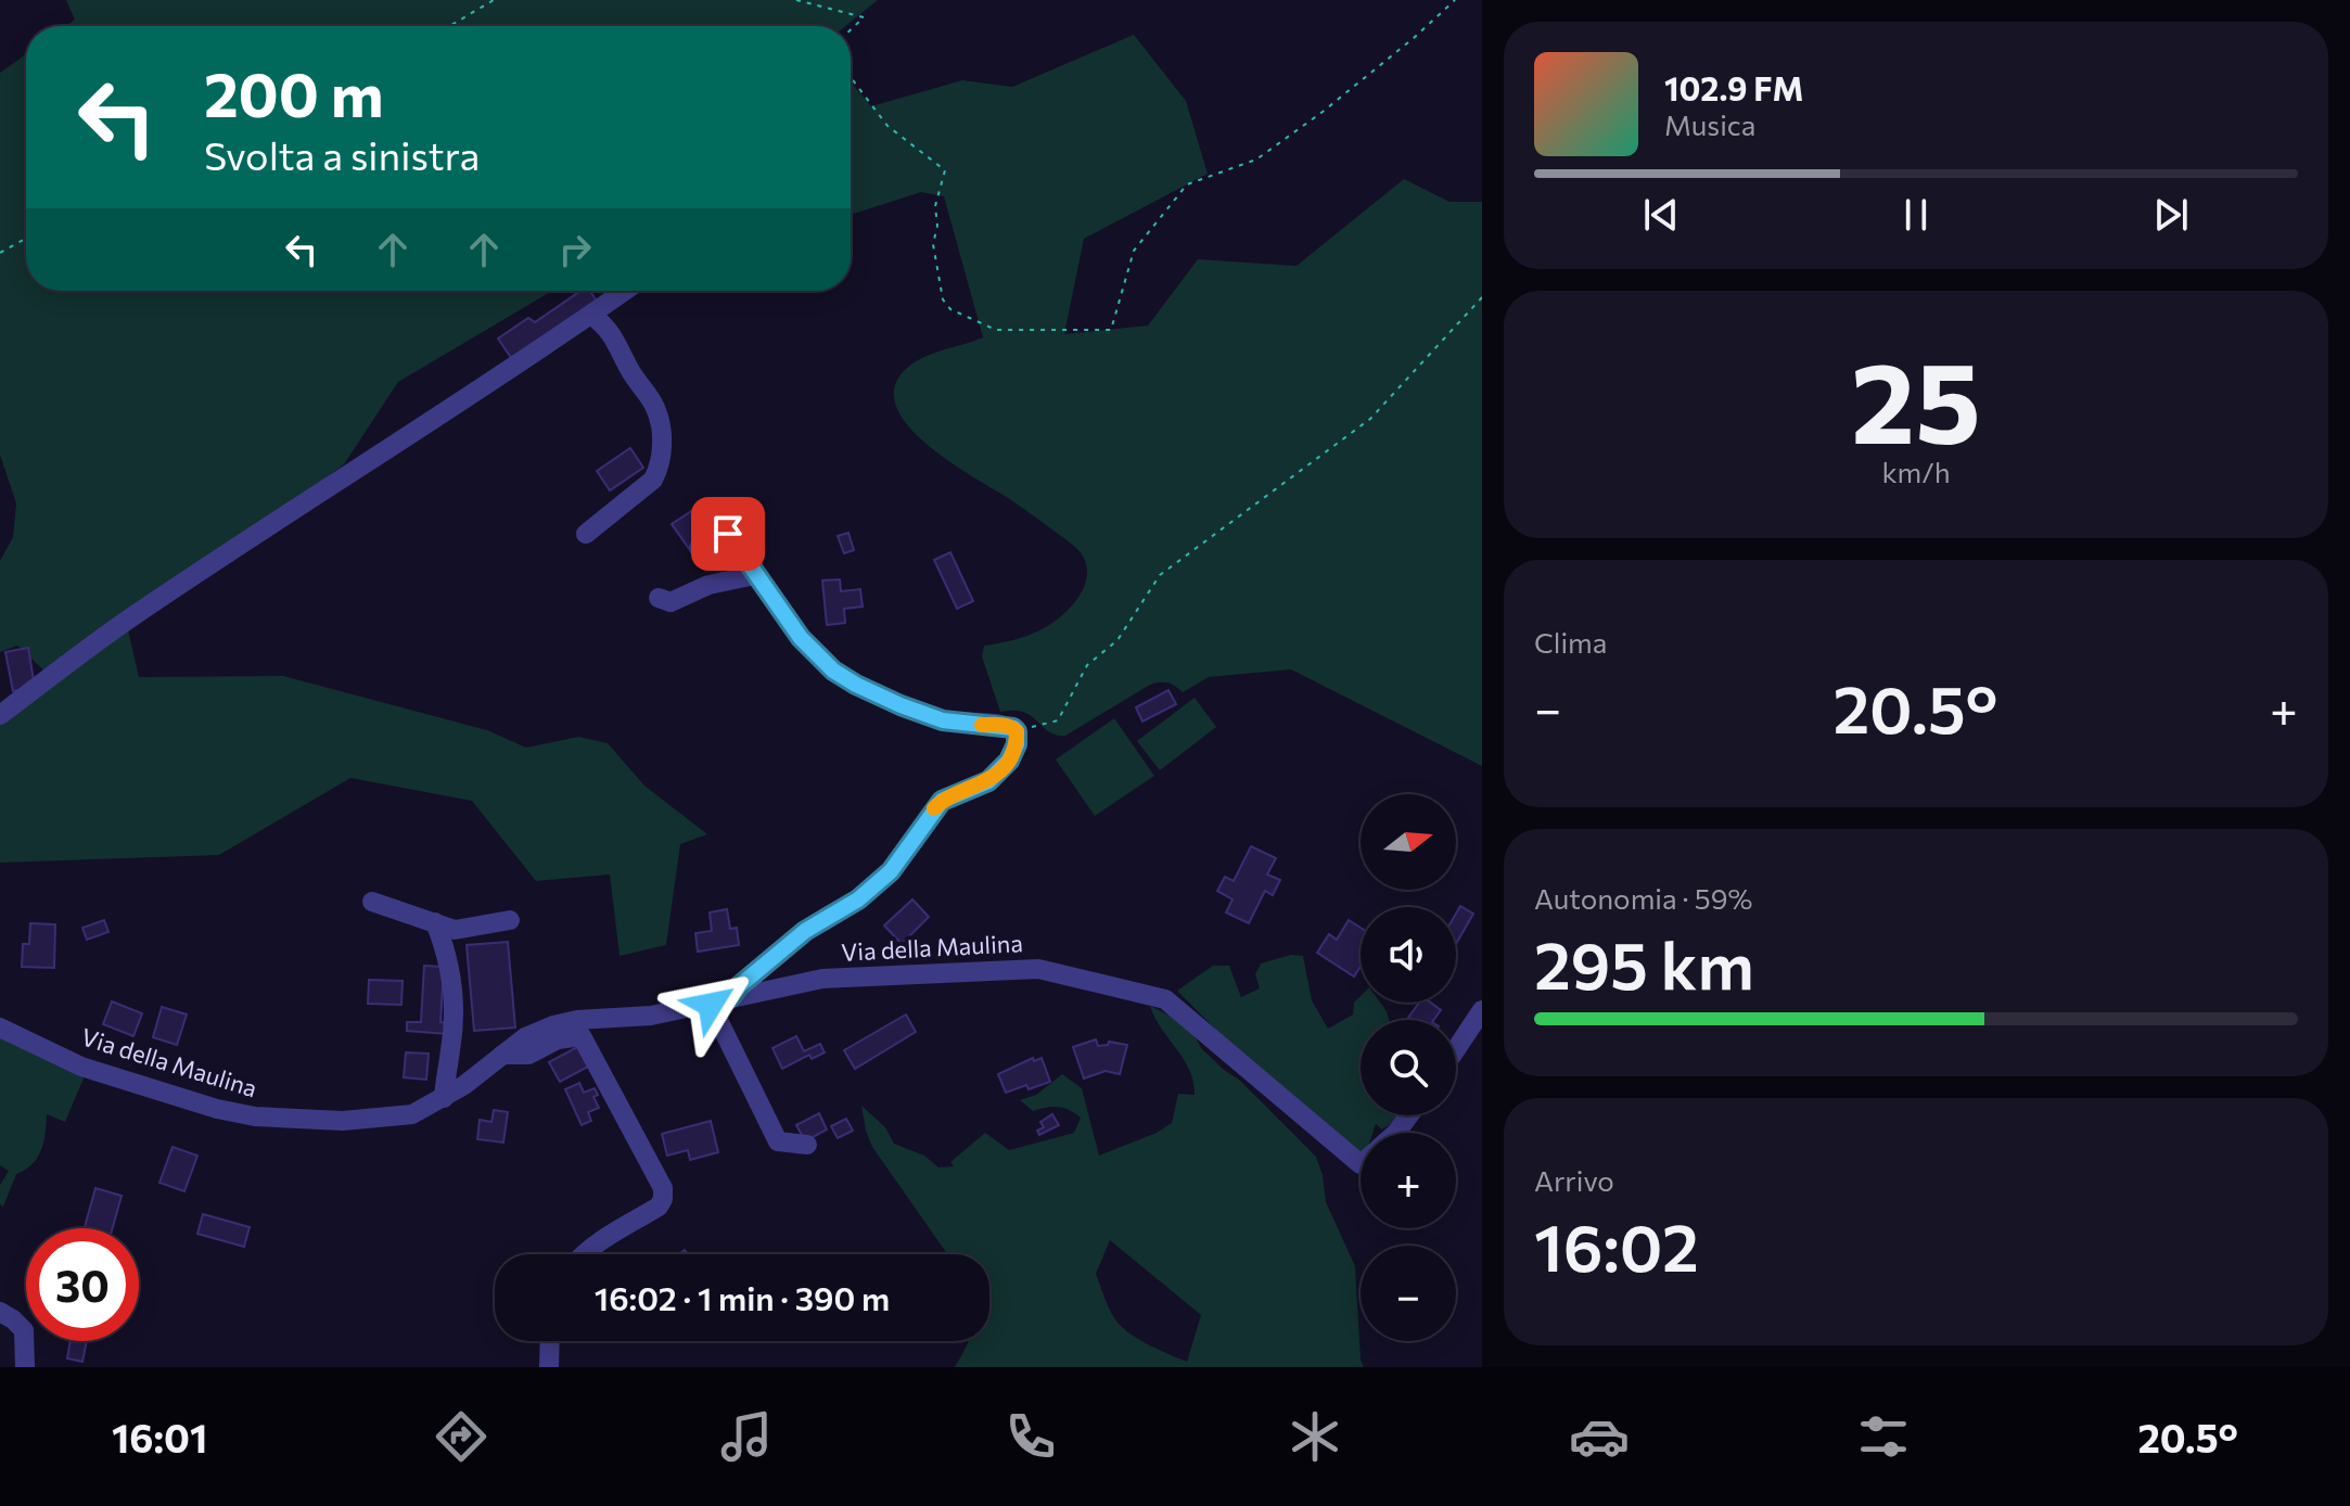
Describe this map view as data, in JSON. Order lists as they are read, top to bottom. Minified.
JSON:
{"streets":{"street":["Via della Maulina"]},"north":"right","page":{"turn":["200 m","Svolta a sinistra"],"song":["102.9 FM","Musica"],"tile":[["25","km/h"],"Clima",["Autonomia · 59%","295 km"],["Arrivo","16:02"]],"heat":["−","20.5°","+"],"map_buttons":["+","−"],"limit":"30","trip":"16:02 · 1 min · 390 m","tabs":["16:01","20.5°"]}}
